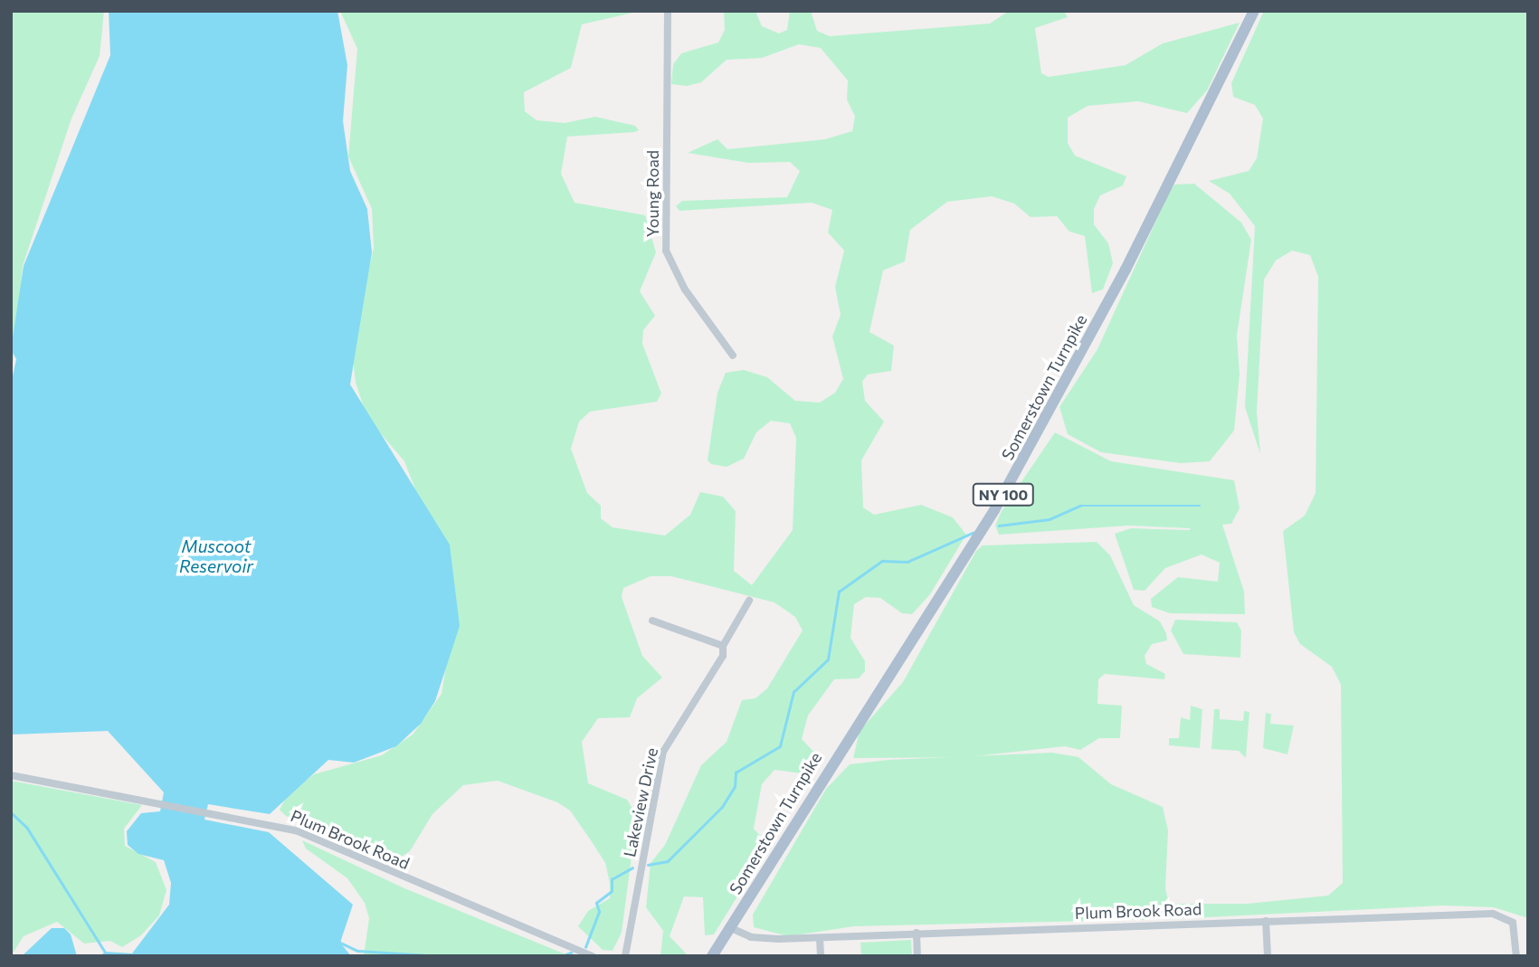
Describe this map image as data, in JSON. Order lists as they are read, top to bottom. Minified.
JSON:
{"streets":{"main road":["Somerstown Turnpike","NY 100"],"street":["Young Road","Lakeview Drive","Plum Brook Road"]},"crossings":[["Somerstown Turnpike","Plum Brook Road"]],"water":["Muscoot Reservoir"]}
